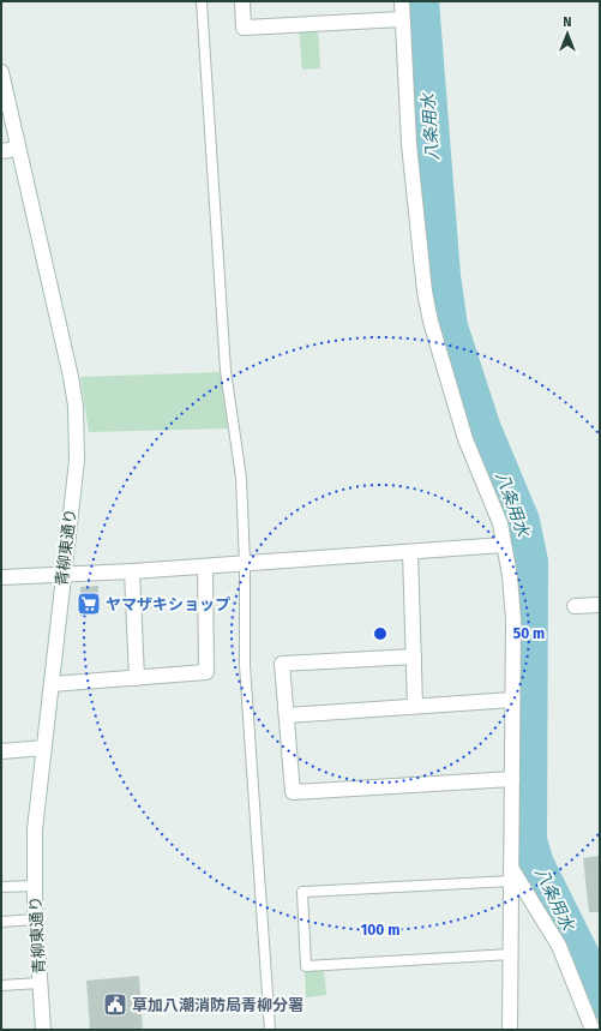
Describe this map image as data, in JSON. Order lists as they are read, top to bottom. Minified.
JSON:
{"streets":{"street":["青柳東通り"]},"water":["八条用水"],"places":{"supermarket":["ヤマザキショップ"],"public building":["草加八潮消防局青柳分署"]},"north":"top","rings":["50 m","100 m"]}
